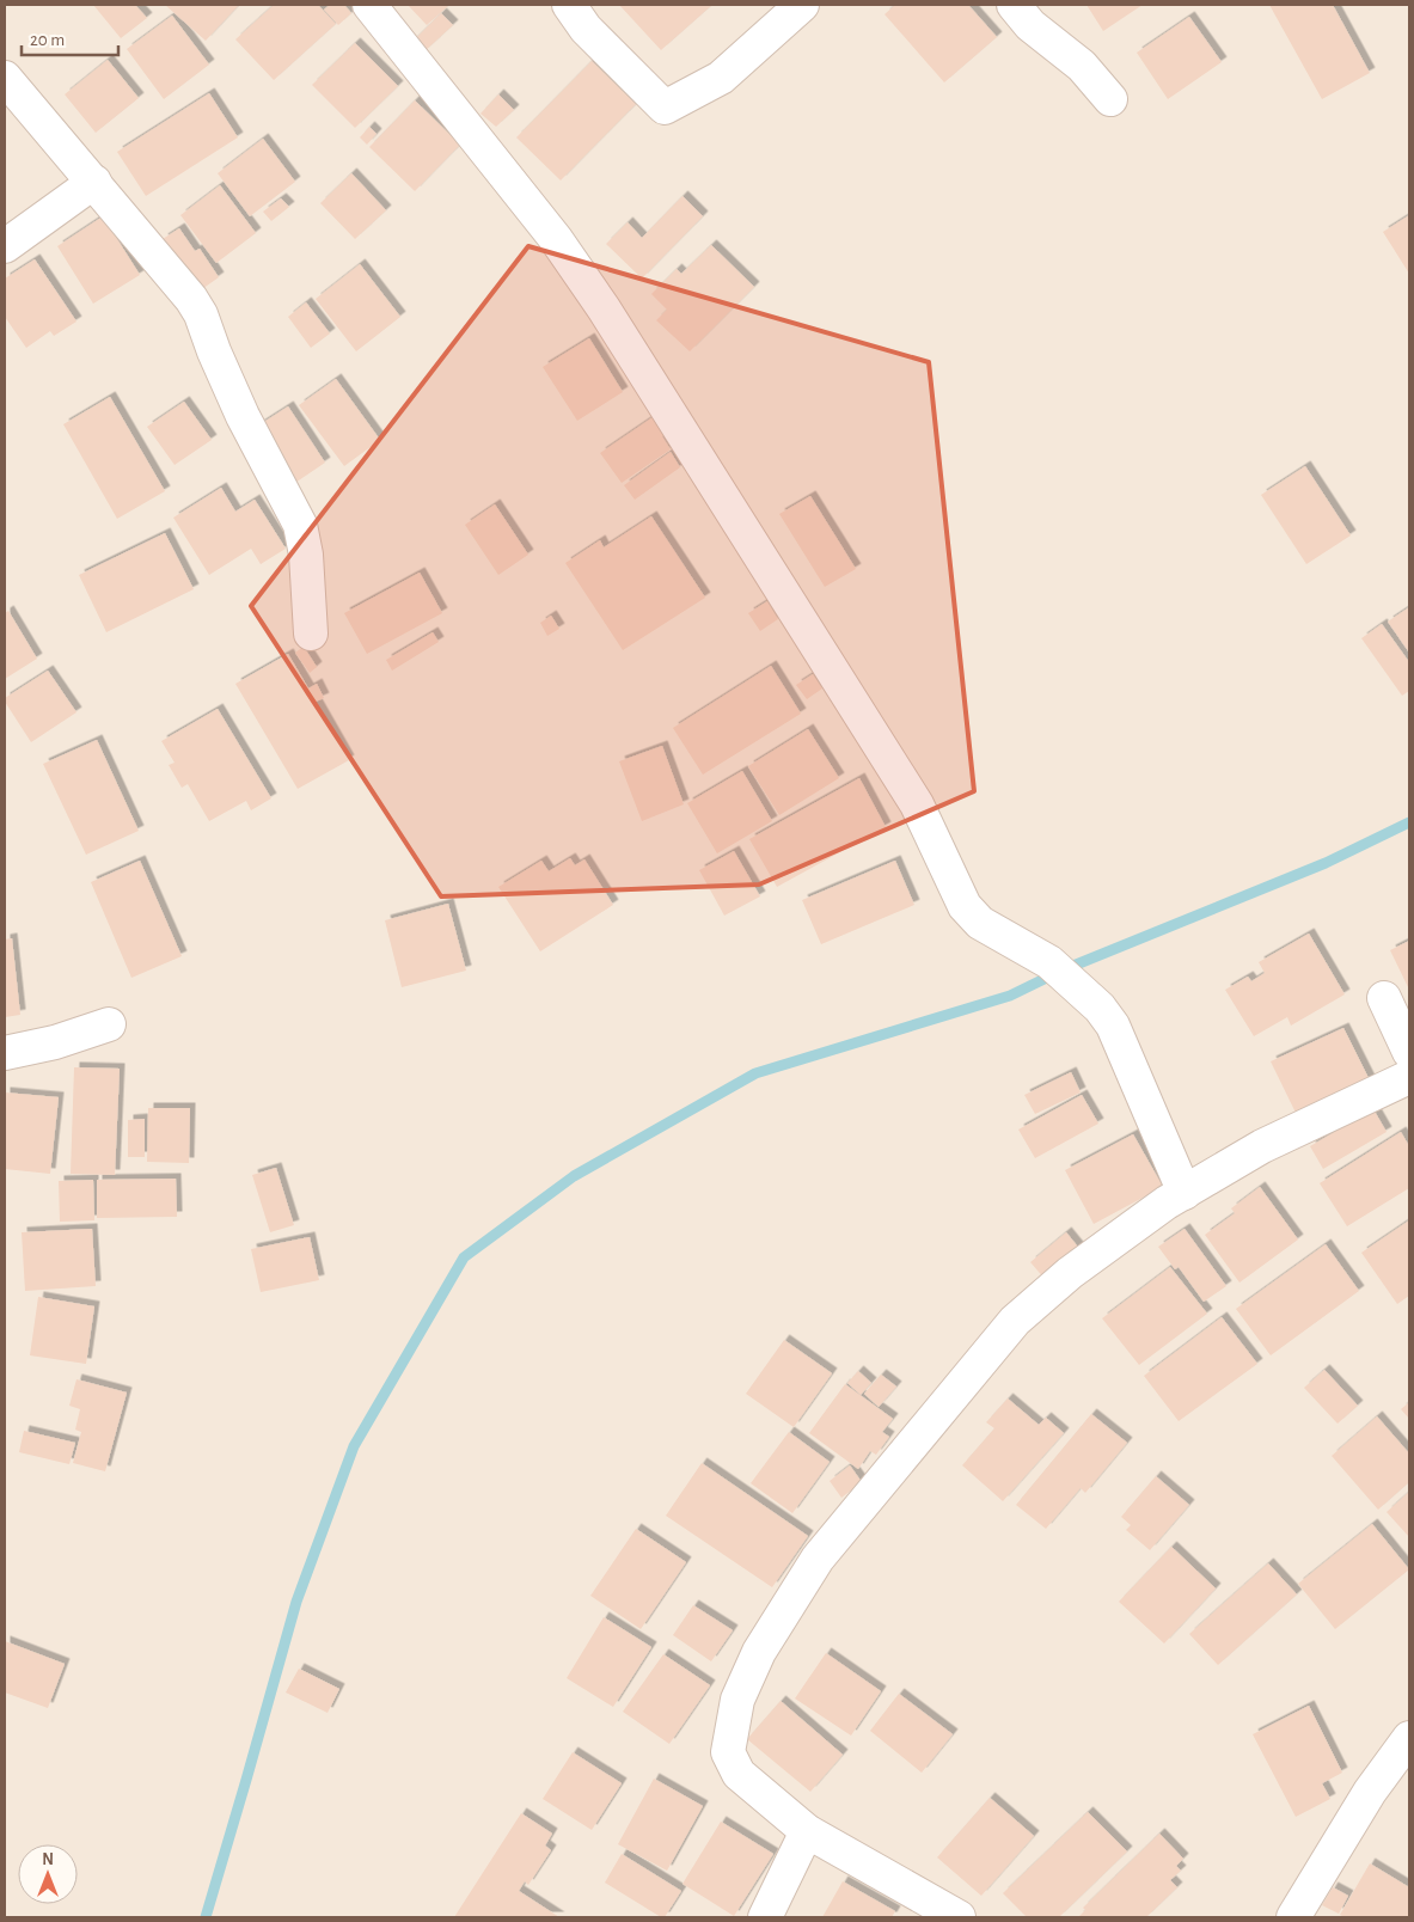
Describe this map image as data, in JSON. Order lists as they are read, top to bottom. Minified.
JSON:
{"scale_bar":"20 m","north":"top"}
